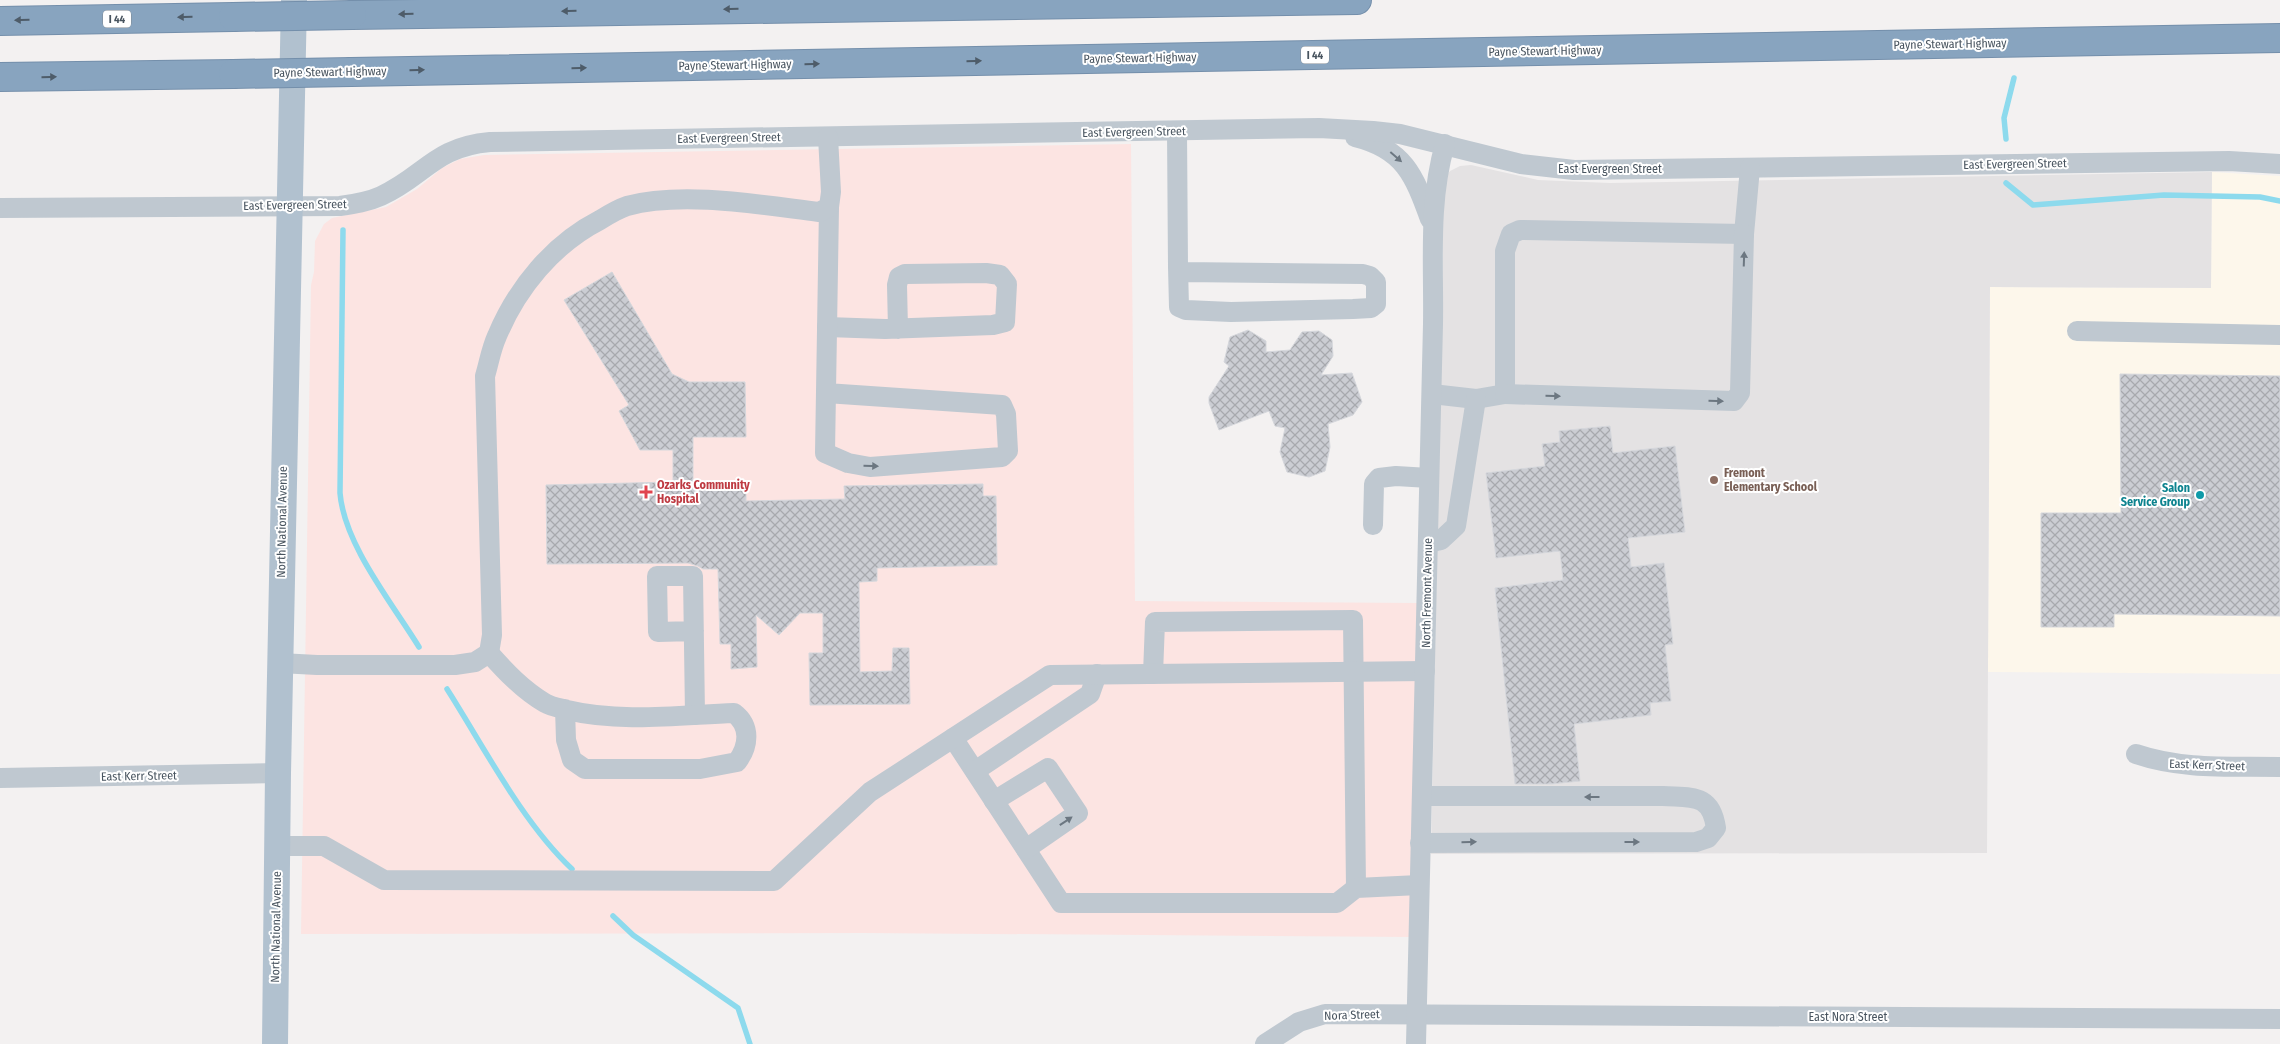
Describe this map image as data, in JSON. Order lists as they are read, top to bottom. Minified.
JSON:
{"streets":{"highway":["I 44","Payne Stewart Highway"],"main road":["North National Avenue"],"street":["East Evergreen Street","North Fremont Avenue","East Kerr Street","Nora Street","East Nora Street"]},"crossings":[["East Evergreen Street","North National Avenue"],["East Evergreen Street","North Fremont Avenue"],["North National Avenue","East Kerr Street"],["North Fremont Avenue","Nora Street"],["North Fremont Avenue","East Nora Street"],["Nora Street","East Nora Street"]],"places":{"other":["Fremont Elementary School","Salon Service Group"],"health":["Ozarks Community Hospital"]}}
